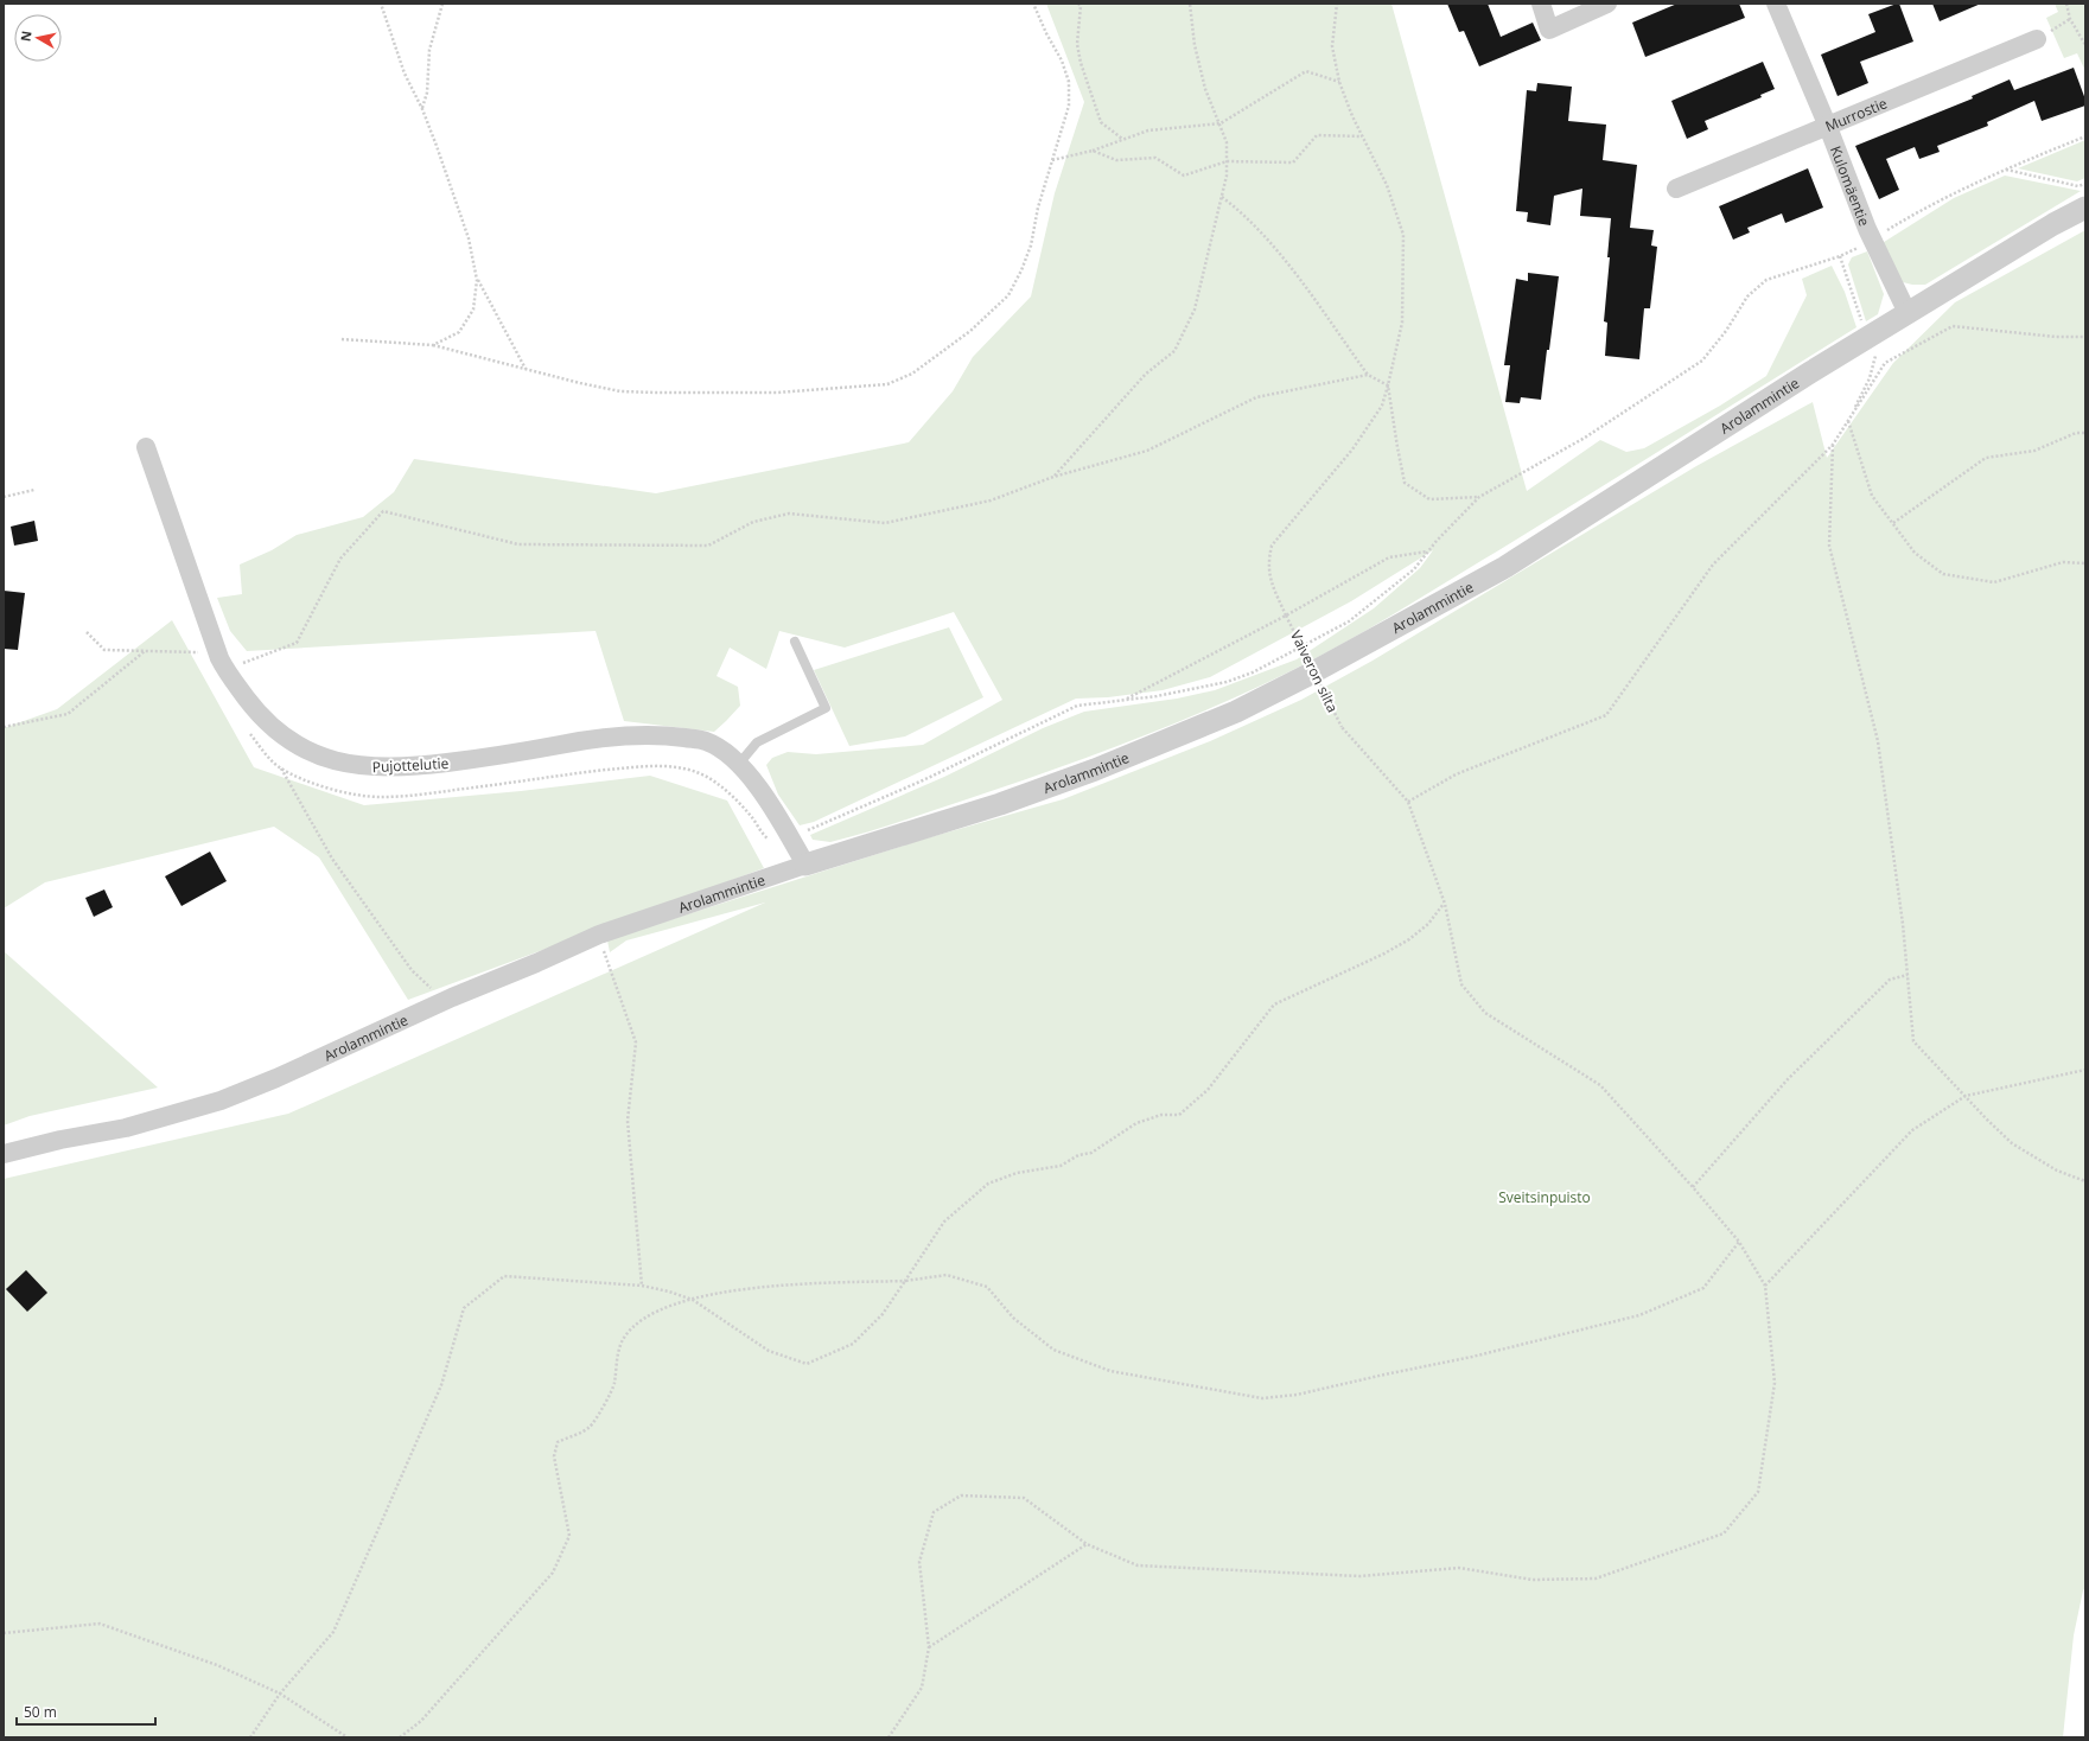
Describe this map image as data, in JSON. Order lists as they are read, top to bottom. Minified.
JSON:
{"streets":{"street":["Murrostie","Kulomäentie","Arolammintie","Pujottelutie"],"path":["Vaiveron silta"]},"crossings":[["Murrostie","Kulomäentie"],["Kulomäentie","Arolammintie"],["Arolammintie","Pujottelutie"]],"parks":["Sveitsinpuisto"],"scale_bar":"50 m","north":"left"}
